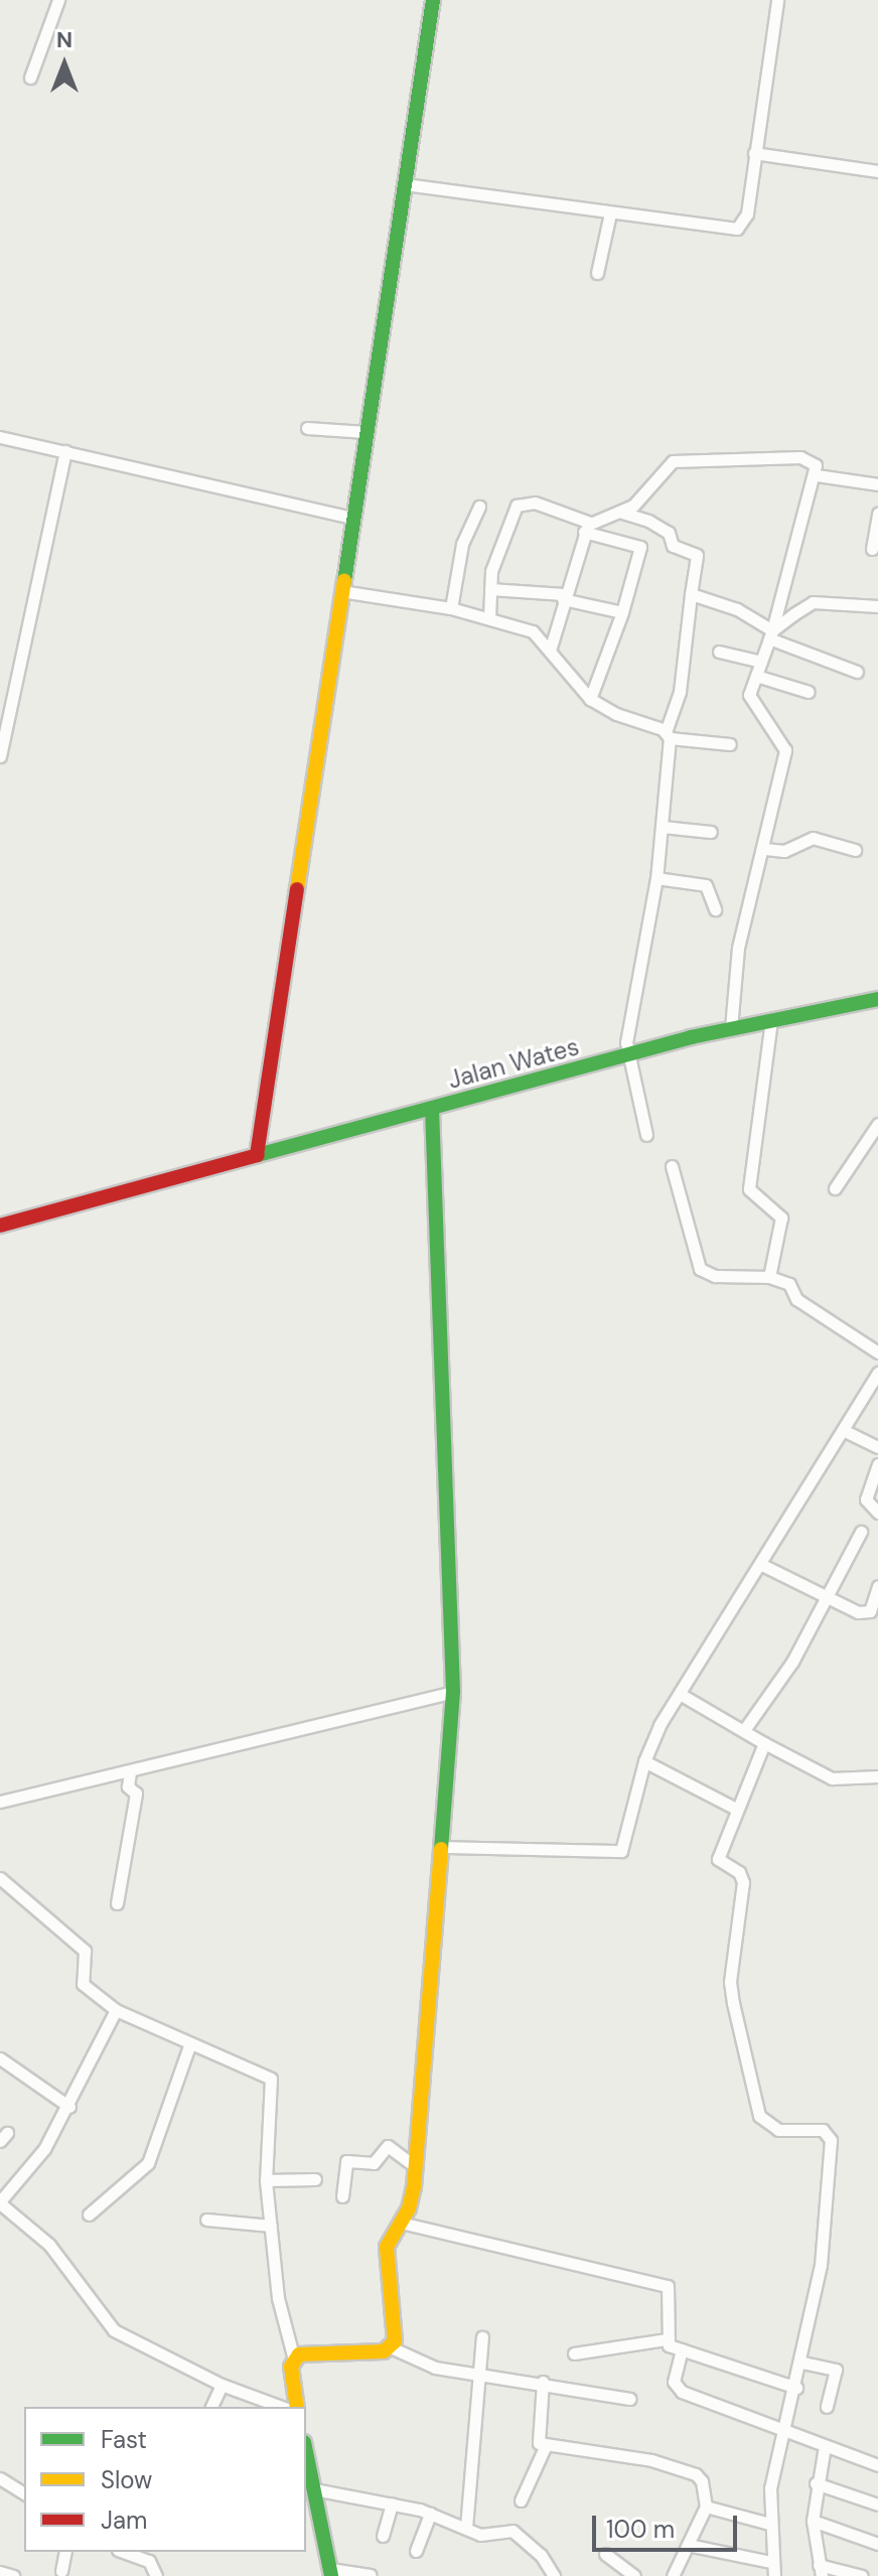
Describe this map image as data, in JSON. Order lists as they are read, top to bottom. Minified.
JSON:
{"streets":{"main road":["Jalan Wates"]},"legend":["Fast","Slow","Jam"],"scale_bar":"100 m","north":"top"}
